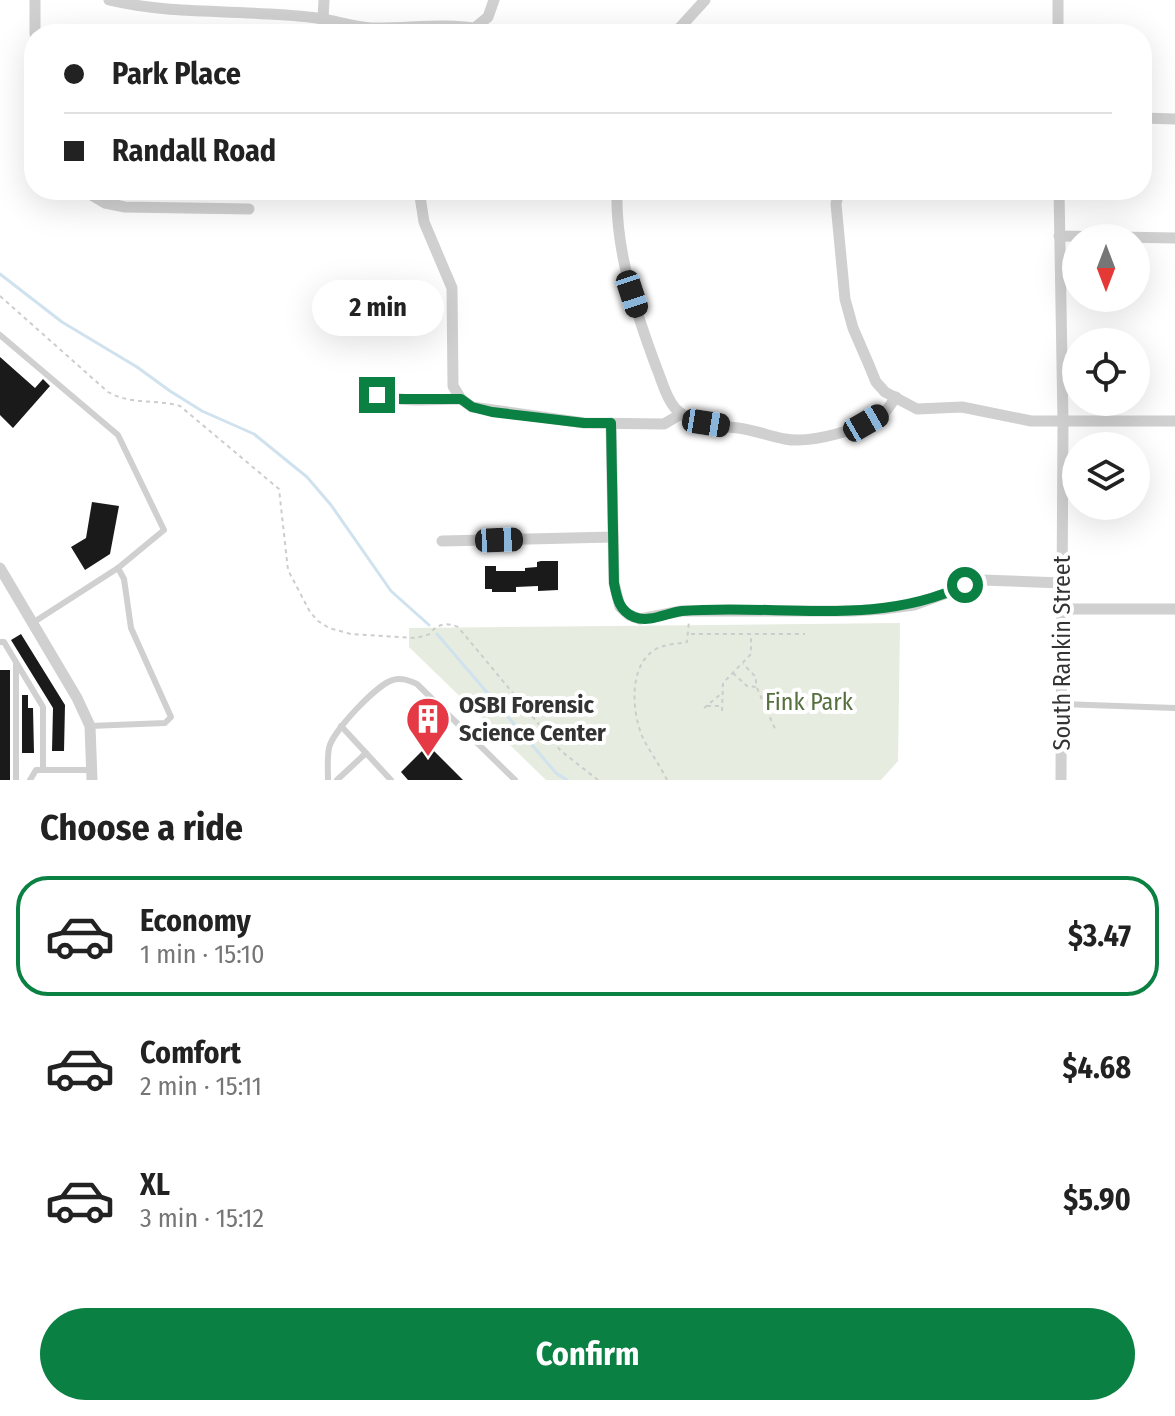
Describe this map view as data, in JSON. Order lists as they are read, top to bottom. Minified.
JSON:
{"streets":{"street":["South Rankin Street"]},"parks":["Fink Park"],"places":{"building":["OSBI Forensic Science Center"]},"north":"bottom","page":{"banner":["Park Place","Randall Road"],"bubble":"2 min","heading":"Choose a ride","list":[{"name":"Economy","note":"1 min · 15:10","value":"$3.47"},{"name":"Comfort","note":"2 min · 15:11","value":"$4.68"},{"name":"XL","note":"3 min · 15:12","value":"$5.90"}],"buttons":"Confirm"}}
